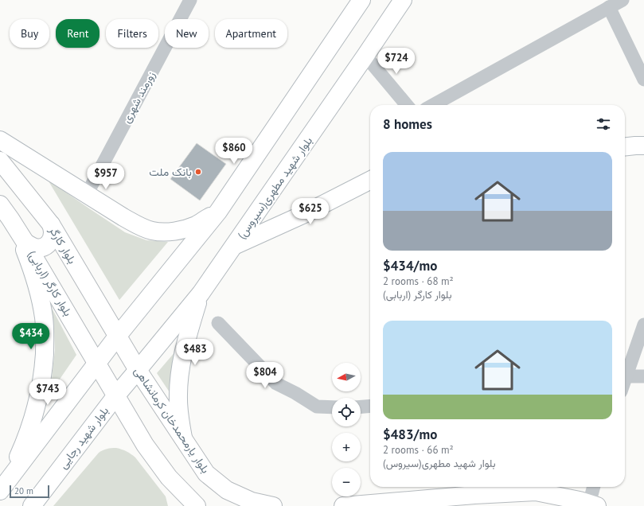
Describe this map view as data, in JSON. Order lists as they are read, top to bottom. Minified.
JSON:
{"streets":{"main road":["بلوار شهید مطهری(سیروس)","بلوار کارگر","بلوار کارگر (اربابی)","بلوار یارمحمدخان کرمانشاهی","بلوار شهید رجایی"],"street":["زورمند شهری"]},"crossings":[["بلوار شهید مطهری(سیروس)","بلوار یارمحمدخان کرمانشاهی"],["بلوار شهید مطهری(سیروس)","بلوار شهید رجایی"],["بلوار کارگر","بلوار یارمحمدخان کرمانشاهی"],["بلوار یارمحمدخان کرمانشاهی","بلوار شهید رجایی"]],"places":["بانک ملت"],"scale_bar":"20 m","north":"left","page":{"chip":["Buy","Rent","Filters","New","Apartment"],"price":["$724","$860","$957","$625","$434","$483","$804","$743"],"heading":"8 homes","list":[{"name":"$434/mo","note":"2 rooms · 68 m² · بلوار کارگر (اربابی)"},{"name":"$483/mo","note":"2 rooms · 66 m² · بلوار شهید مطهری(سیروس)"}],"map_buttons":["+","−"],"scale":"20 m"}}
